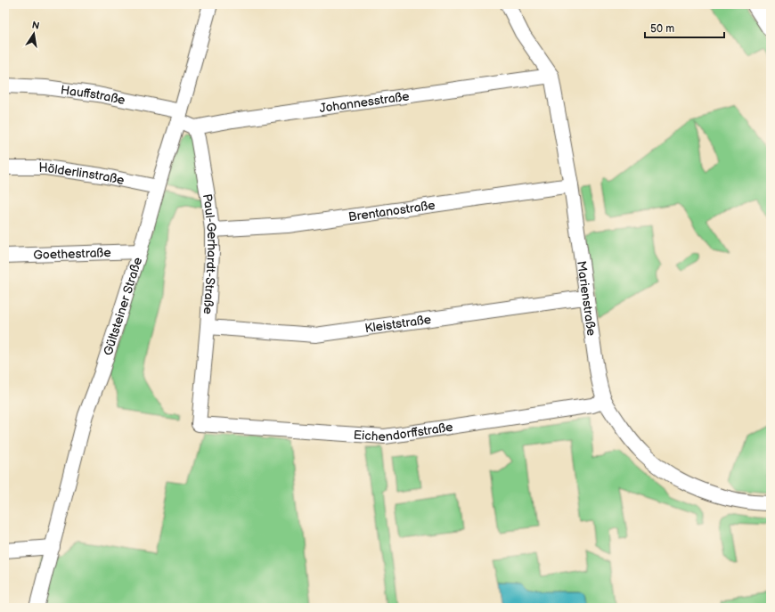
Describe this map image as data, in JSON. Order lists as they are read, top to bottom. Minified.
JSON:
{"streets":{"street":["Hauffstraße","Johannesstraße","Hölderlinstraße","Brentanostraße","Goethestraße","Paul-Gerhardt-Straße","Marienstraße","Gültsteiner Straße","Kleiststraße","Eichendorffstraße"]},"crossings":[["Hauffstraße","Gültsteiner Straße"],["Johannesstraße","Paul-Gerhardt-Straße"],["Johannesstraße","Marienstraße"],["Hölderlinstraße","Gültsteiner Straße"],["Brentanostraße","Paul-Gerhardt-Straße"],["Brentanostraße","Marienstraße"],["Goethestraße","Gültsteiner Straße"],["Paul-Gerhardt-Straße","Kleiststraße"],["Paul-Gerhardt-Straße","Eichendorffstraße"],["Marienstraße","Kleiststraße"],["Marienstraße","Eichendorffstraße"]],"scale_bar":"50 m","north":"top"}
